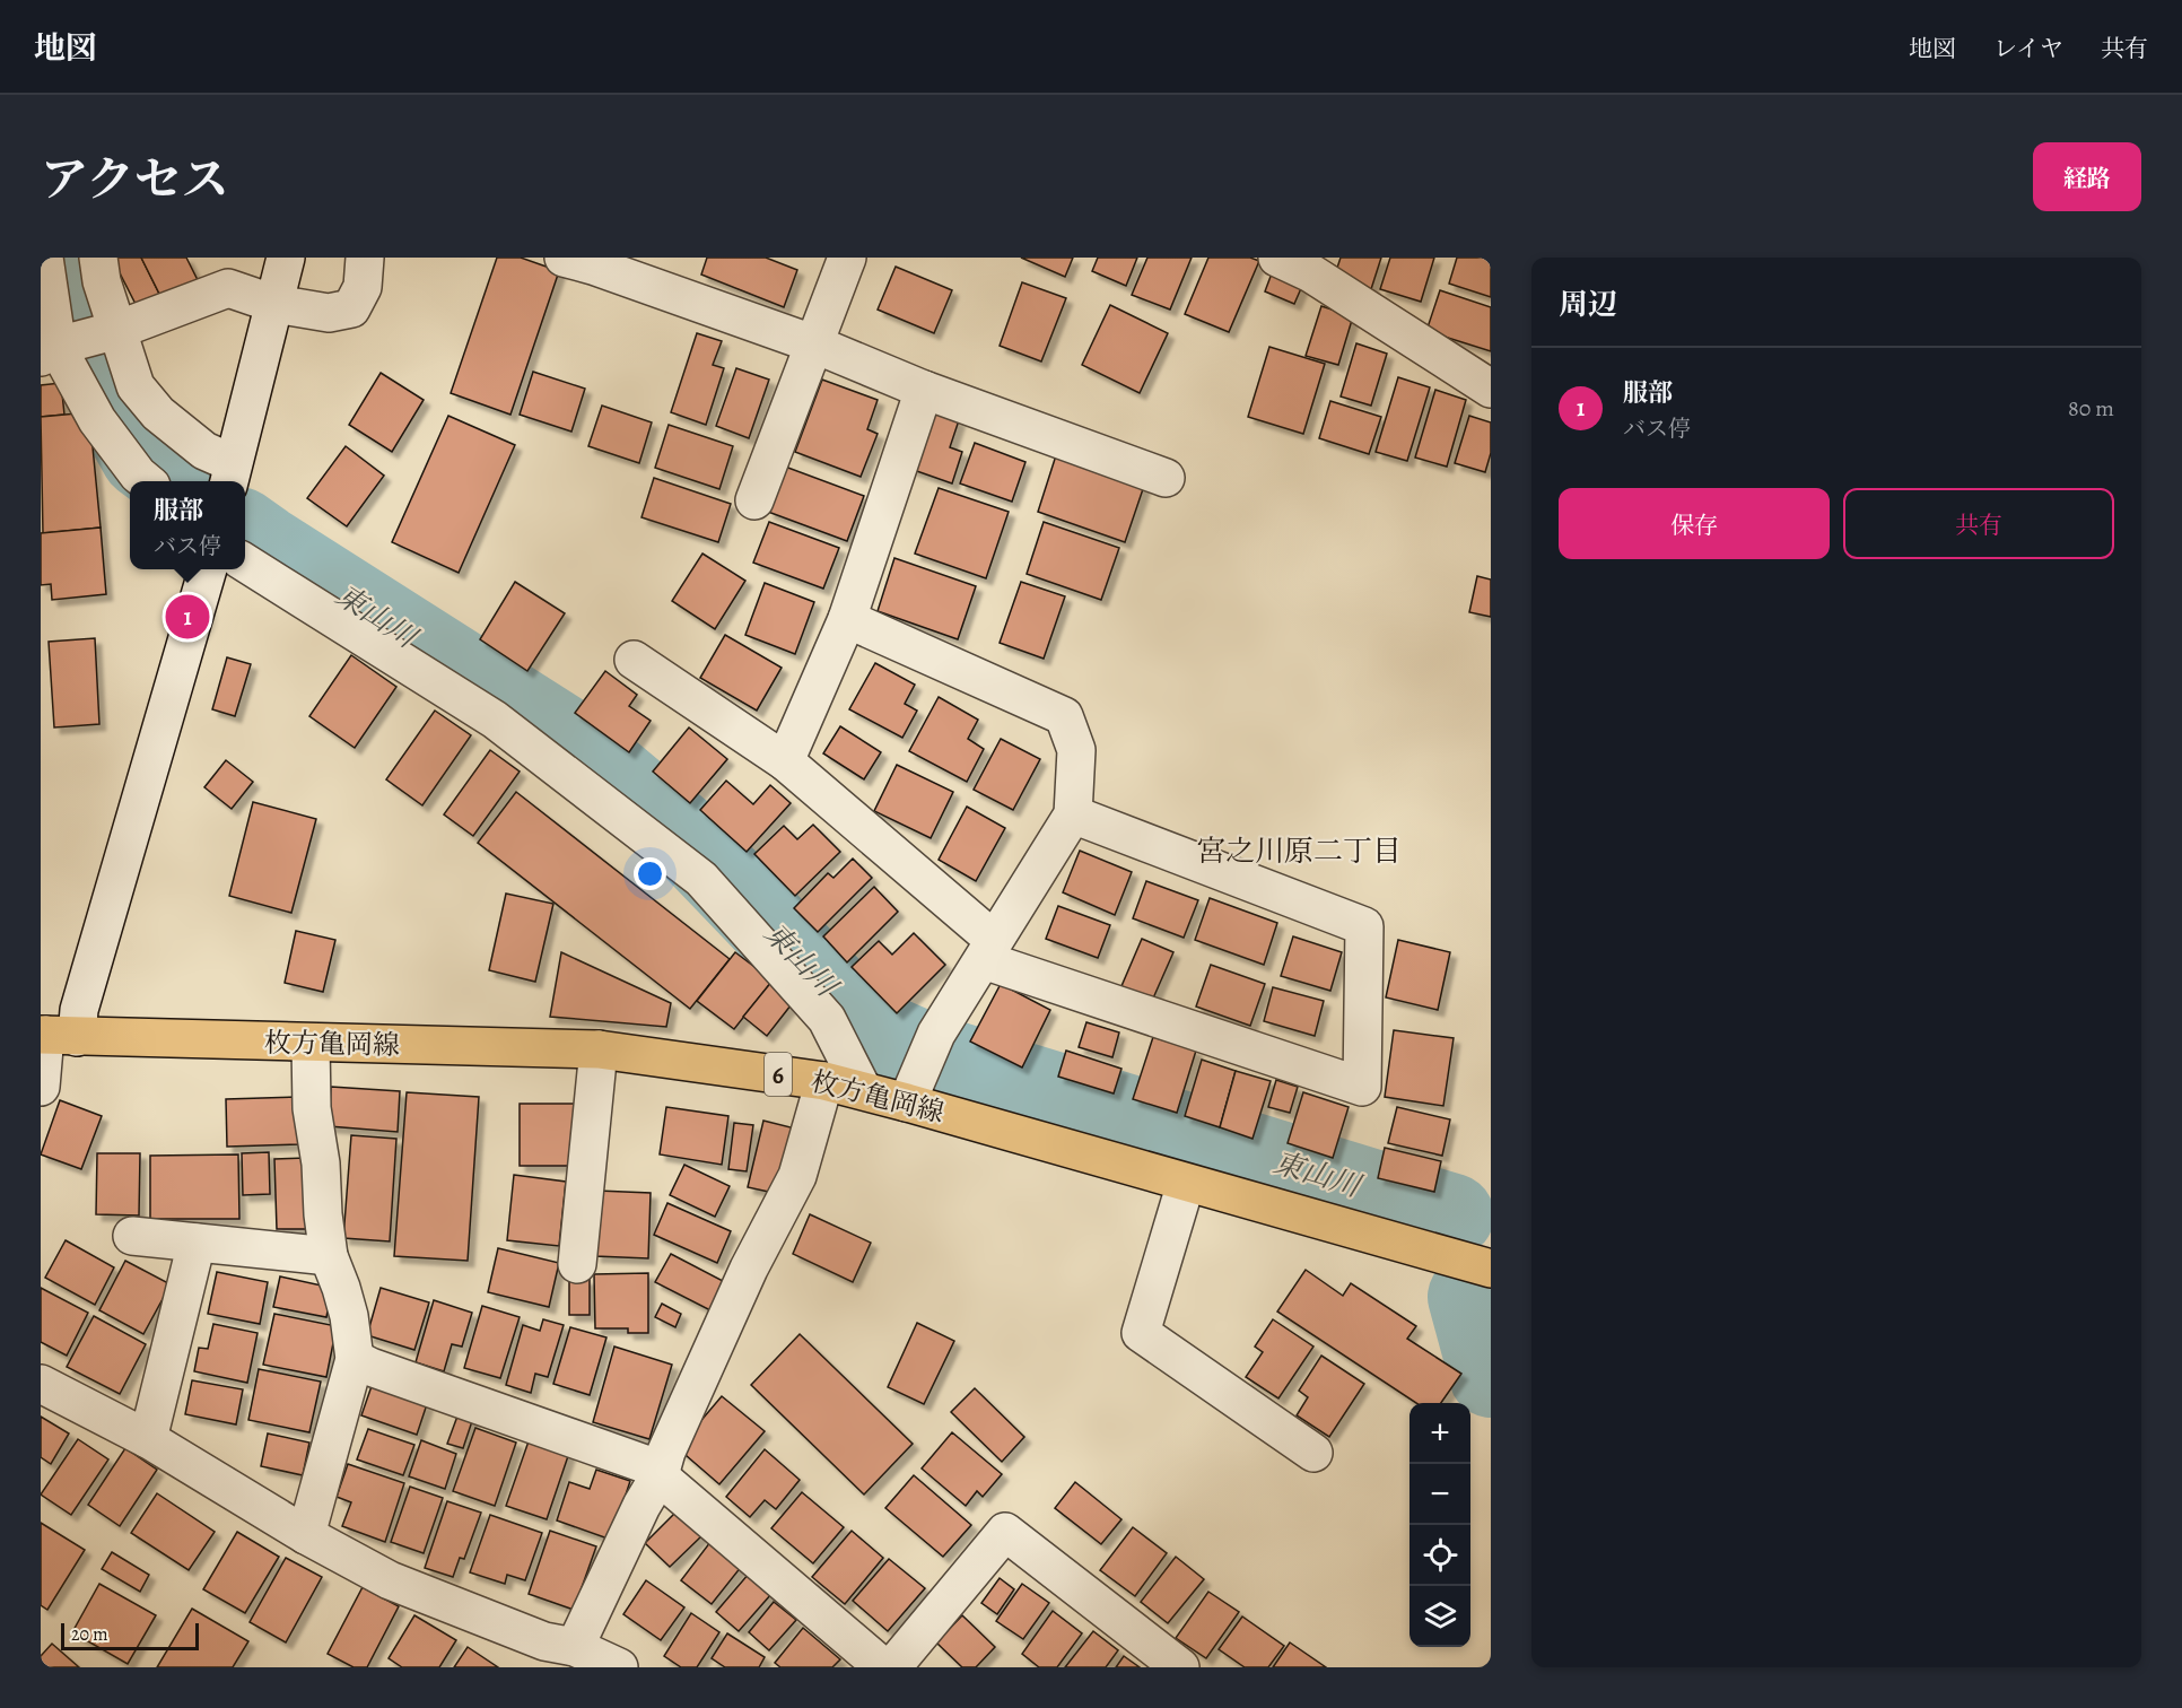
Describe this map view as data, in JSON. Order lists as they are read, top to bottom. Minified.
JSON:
{"streets":{"main road":["枚方亀岡線","6"]},"districts":["宮之川原二丁目"],"water":["東山川"],"scale_bar":"20 m","page":{"header":"地図","nav":["地図","レイヤ","共有"],"title":"アクセス","buttons":["経路",["保存","共有"]],"heading":"周辺","list":[{"mark":"1","name":"服部","note":"バス停","value":"80 m"}],"popup":["服部","バス停"],"pins":"1","map_buttons":["+","−"],"scale":"20 m"}}
